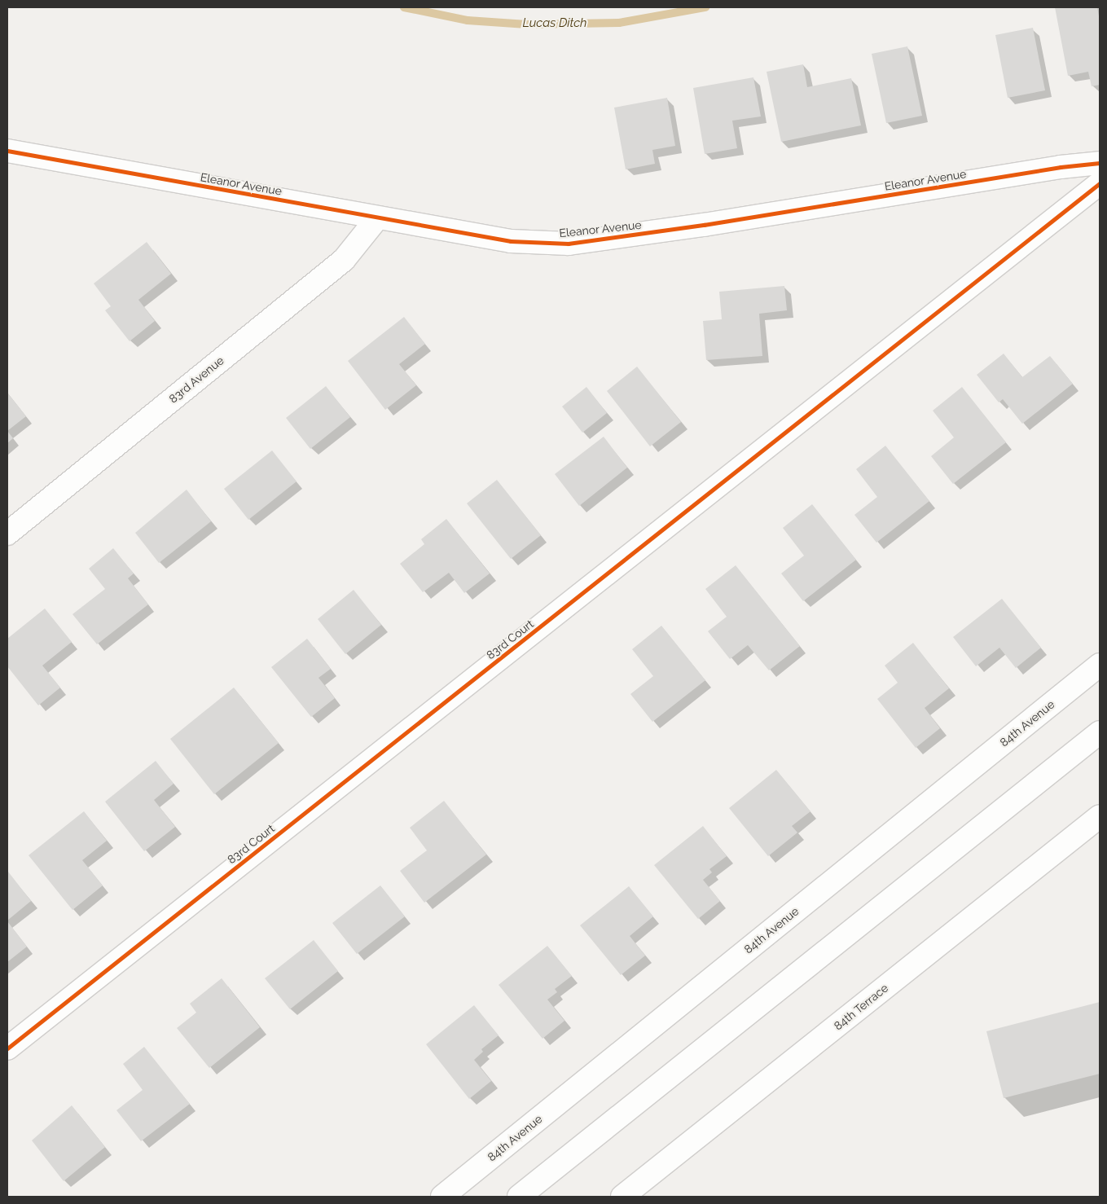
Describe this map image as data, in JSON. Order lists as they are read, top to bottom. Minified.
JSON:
{"streets":{"street":["Eleanor Avenue","83rd Avenue","83rd Court","84th Avenue","84th Terrace"]},"crossings":[["Eleanor Avenue","83rd Avenue"]],"water":["Lucas Ditch"]}
